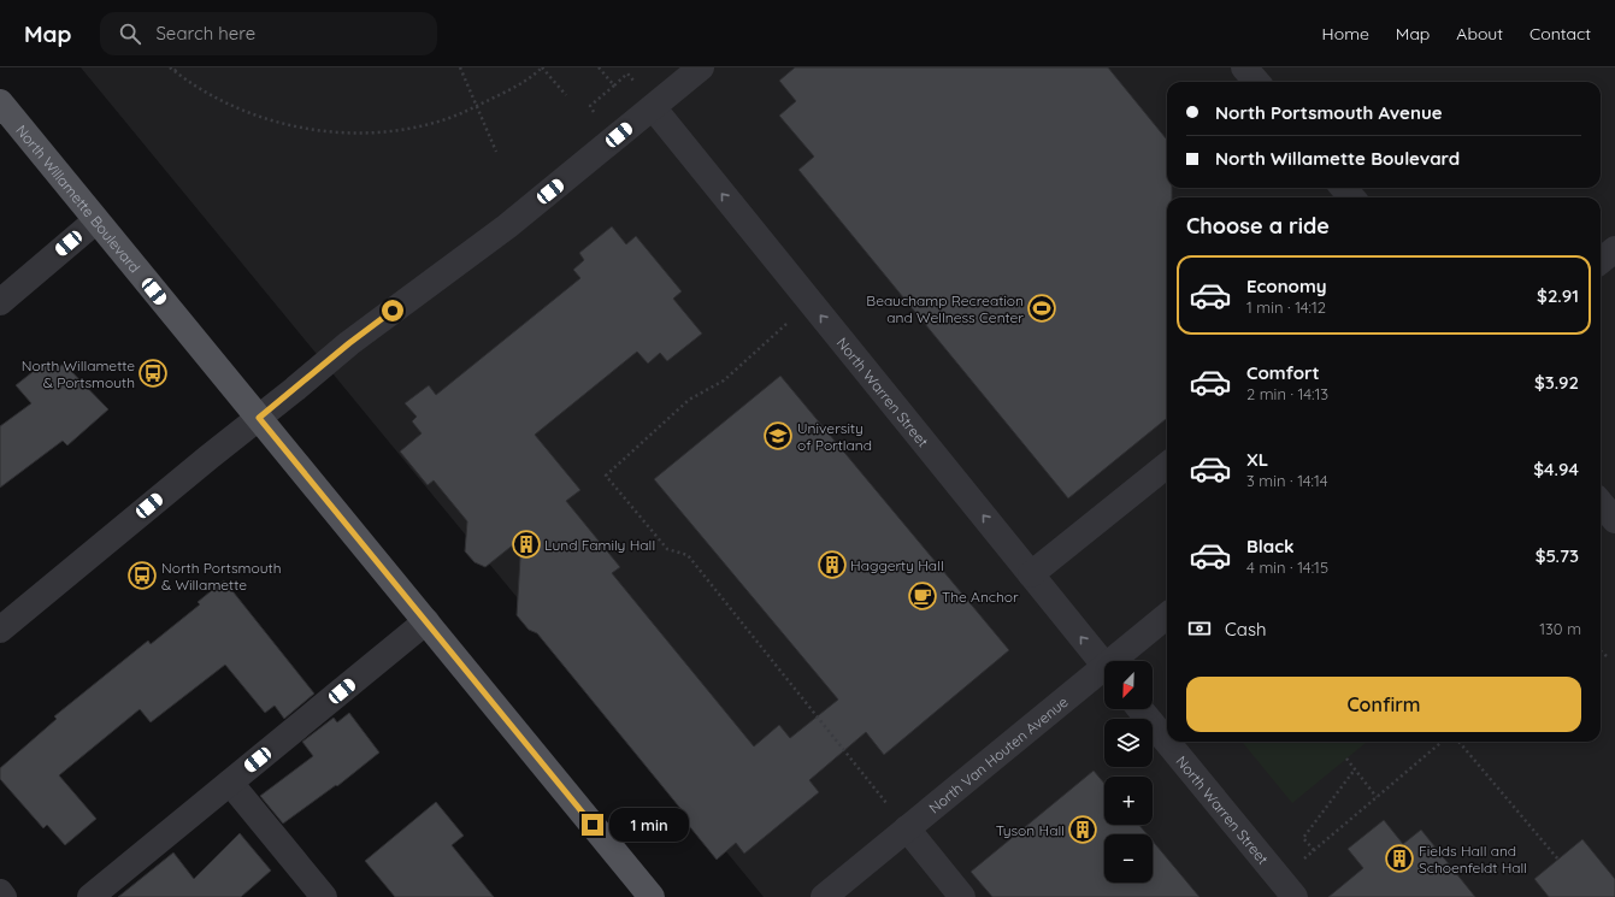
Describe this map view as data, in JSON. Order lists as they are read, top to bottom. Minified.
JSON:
{"streets":{"main road":["North Willamette Boulevard"],"street":["North Warren Street","North Van Houten Avenue"]},"one_way":["North Warren Street"],"places":{"sports":["Beauchamp Recreation and Wellness Center"],"bus stop":["North Willamette & Portsmouth","North Portsmouth & Willamette"],"school or university":["University of Portland"],"building":["Lund Family Hall","Haggerty Hall","Tyson Hall","Fields Hall and Schoenfeldt Hall"],"cafe":["The Anchor"]},"north":"bottom left","page":{"header":"Map","search":"Search here","nav":["Home","Map","About","Contact"],"banner":["North Portsmouth Avenue","North Willamette Boulevard"],"heading":"Choose a ride","list":[{"name":"Economy","note":"1 min · 14:12","value":"$2.91"},{"name":"Comfort","note":"2 min · 14:13","value":"$3.92"},{"name":"XL","note":"3 min · 14:14","value":"$4.94"},{"name":"Black","note":"4 min · 14:15","value":"$5.73"}],"pay":["Cash","130 m"],"map_buttons":["+","−"],"buttons":"Confirm","bubble":"1 min"}}
